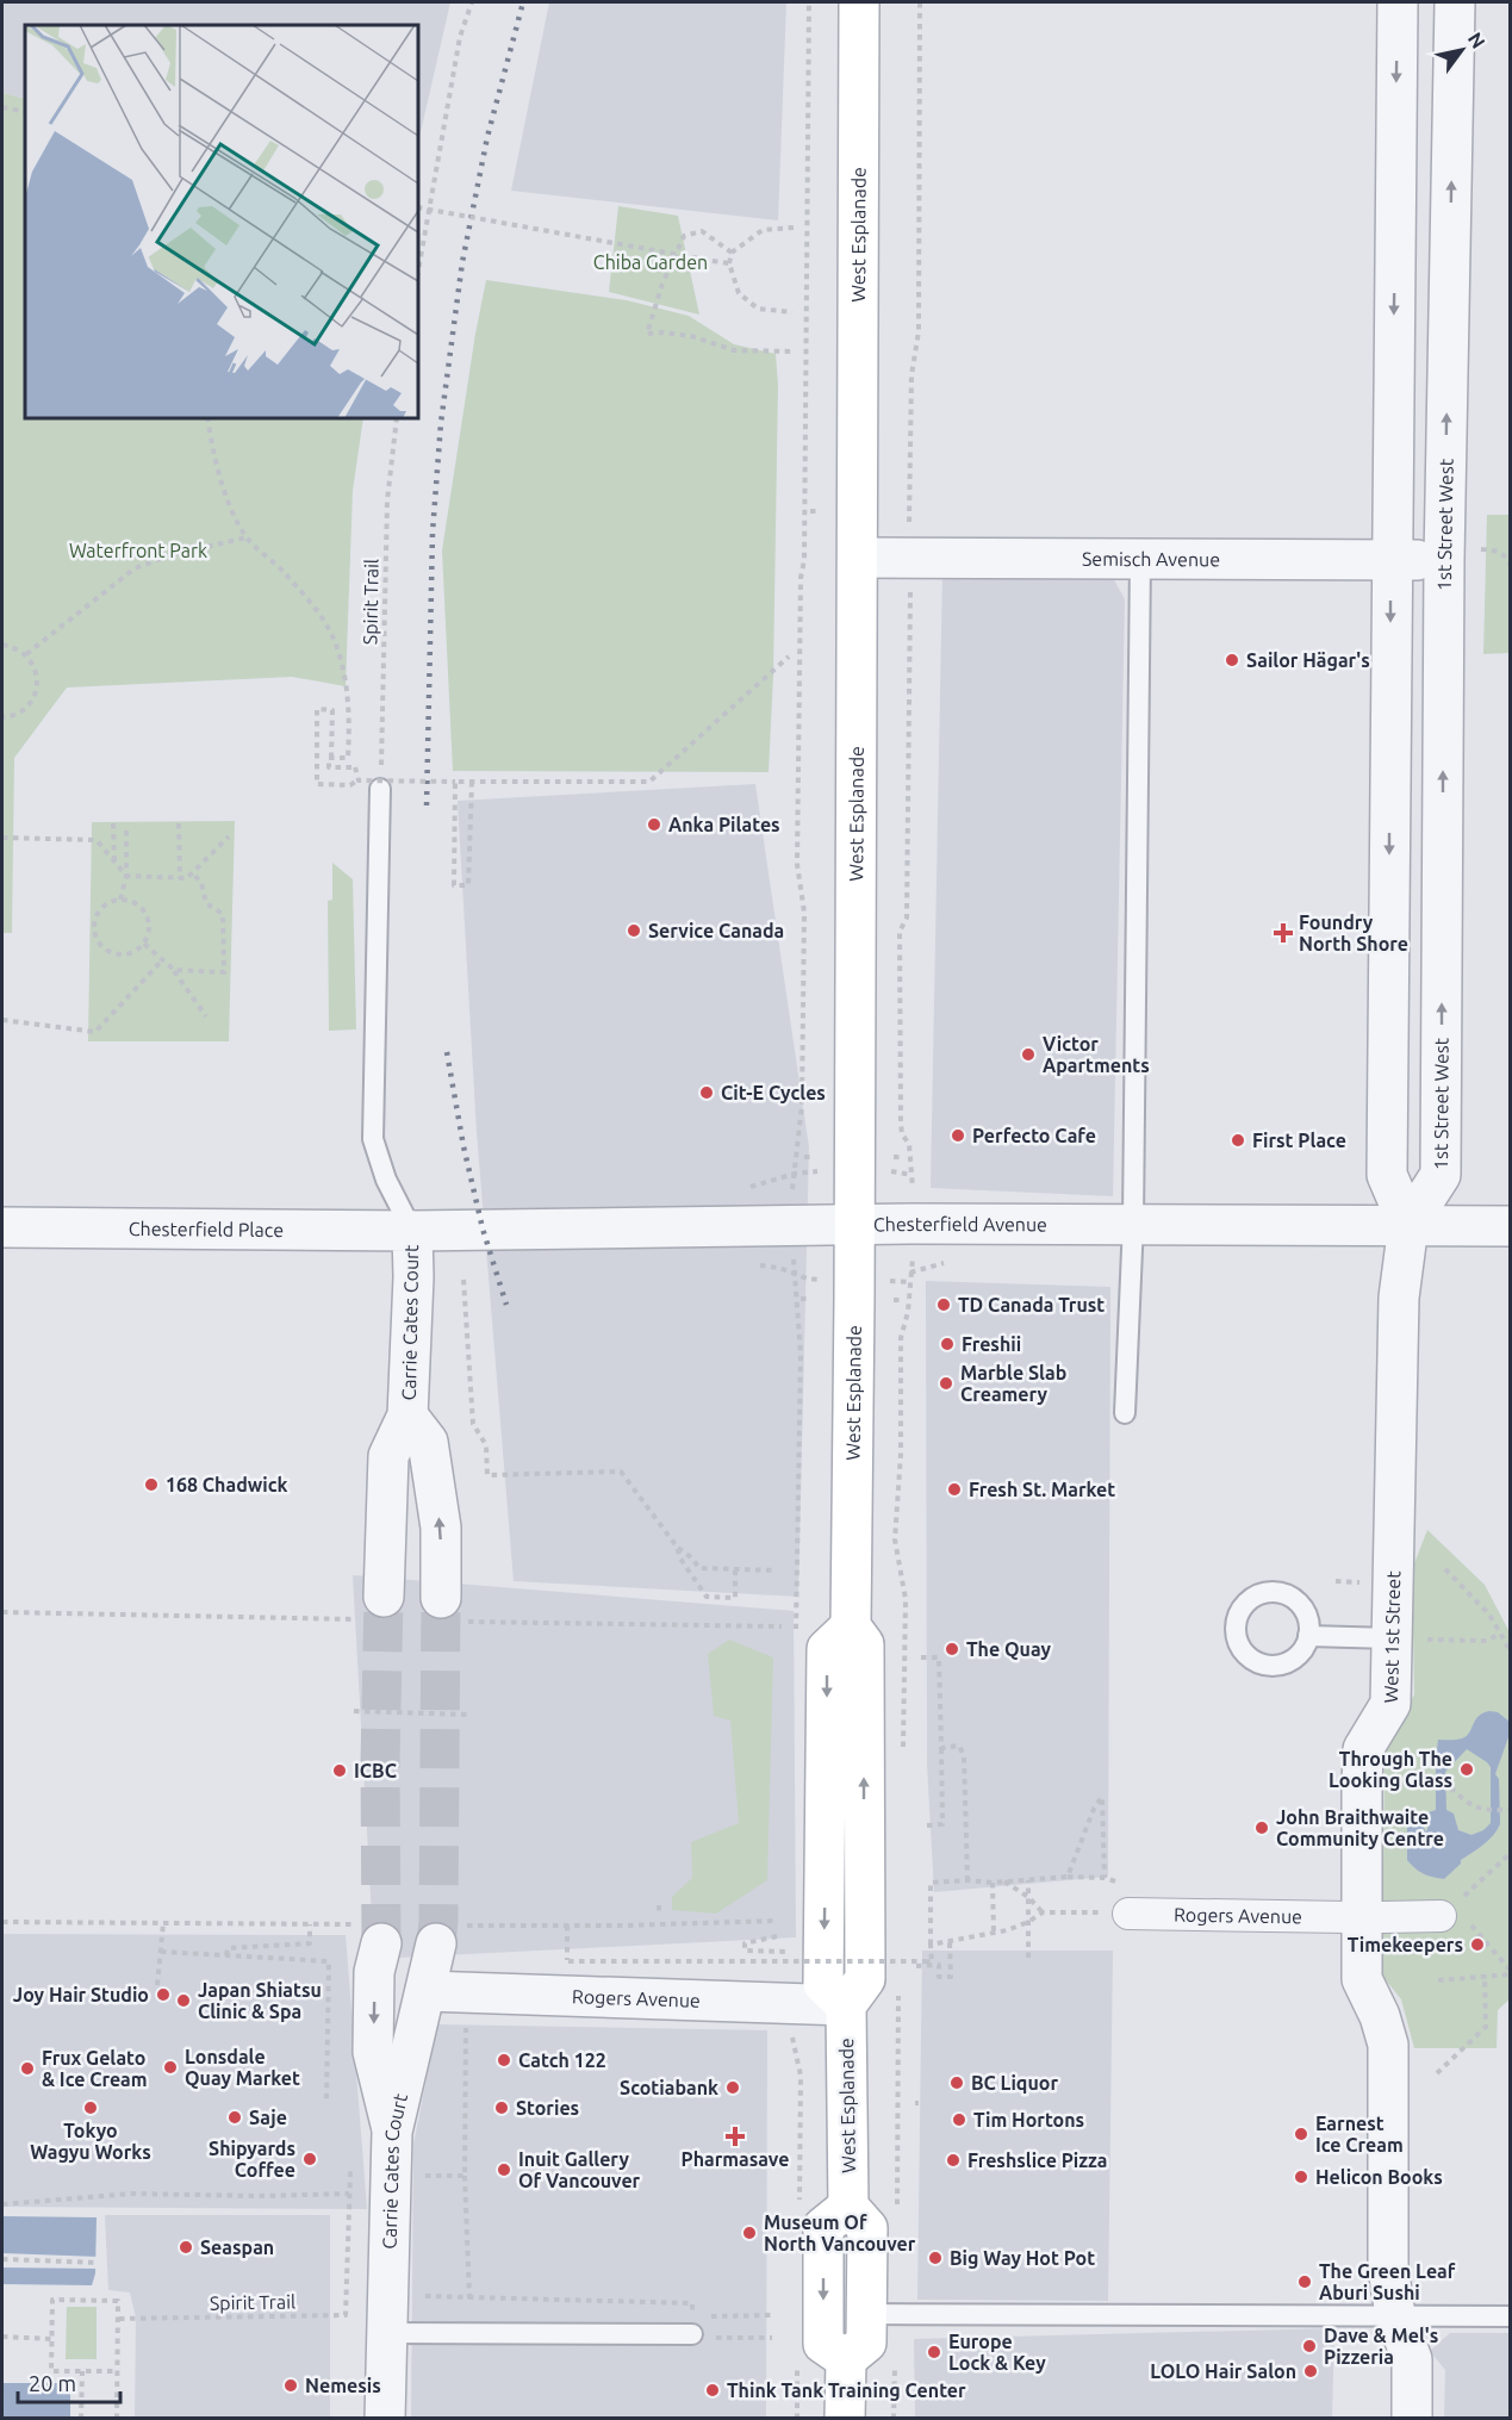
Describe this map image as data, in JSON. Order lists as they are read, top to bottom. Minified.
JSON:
{"streets":{"main road":["West Esplanade"],"street":["1st Street West","Semisch Avenue","Chesterfield Avenue","Chesterfield Place","Carrie Cates Court","West 1st Street","Rogers Avenue"],"path":["Spirit Trail"]},"crossings":[["West Esplanade","Semisch Avenue"],["West Esplanade","Chesterfield Avenue"],["West Esplanade","Rogers Avenue"],["1st Street West","Semisch Avenue"],["1st Street West","Chesterfield Avenue"],["1st Street West","West 1st Street"],["Chesterfield Avenue","Chesterfield Place"],["Chesterfield Avenue","Carrie Cates Court"],["Chesterfield Avenue","West 1st Street"],["Chesterfield Place","Carrie Cates Court"],["Carrie Cates Court","Rogers Avenue"]],"parks":["Chiba Garden","Waterfront Park"],"places":{"other":["Sailor Hägar's","Anka Pilates","Service Canada","Victor Apartments","Cit-E Cycles","Perfecto Cafe","First Place","TD Canada Trust","Freshii","Marble Slab Creamery","168 Chadwick","Fresh St. Market","The Quay","Through The Looking Glass","ICBC","John Braithwaite Community Centre","Timekeepers","Joy Hair Studio","Japan Shiatsu Clinic & Spa","Catch 122","Lonsdale Quay Market","Frux Gelato & Ice Cream","BC Liquor","Scotiabank","Tokyo Wagyu Works","Stories","Saje","Tim Hortons","Earnest Ice Cream","Shipyards Coffee","Freshslice Pizza","Inuit Gallery Of Vancouver","Helicon Books","Museum Of North Vancouver","Seaspan","Big Way Hot Pot","The Green Leaf Aburi Sushi","Dave & Mel's Pizzeria","Europe Lock & Key","LOLO Hair Salon","Nemesis","Think Tank Training Center"],"health":["Foundry North Shore","Pharmasave"]},"scale_bar":"20 m","north":"top right"}
